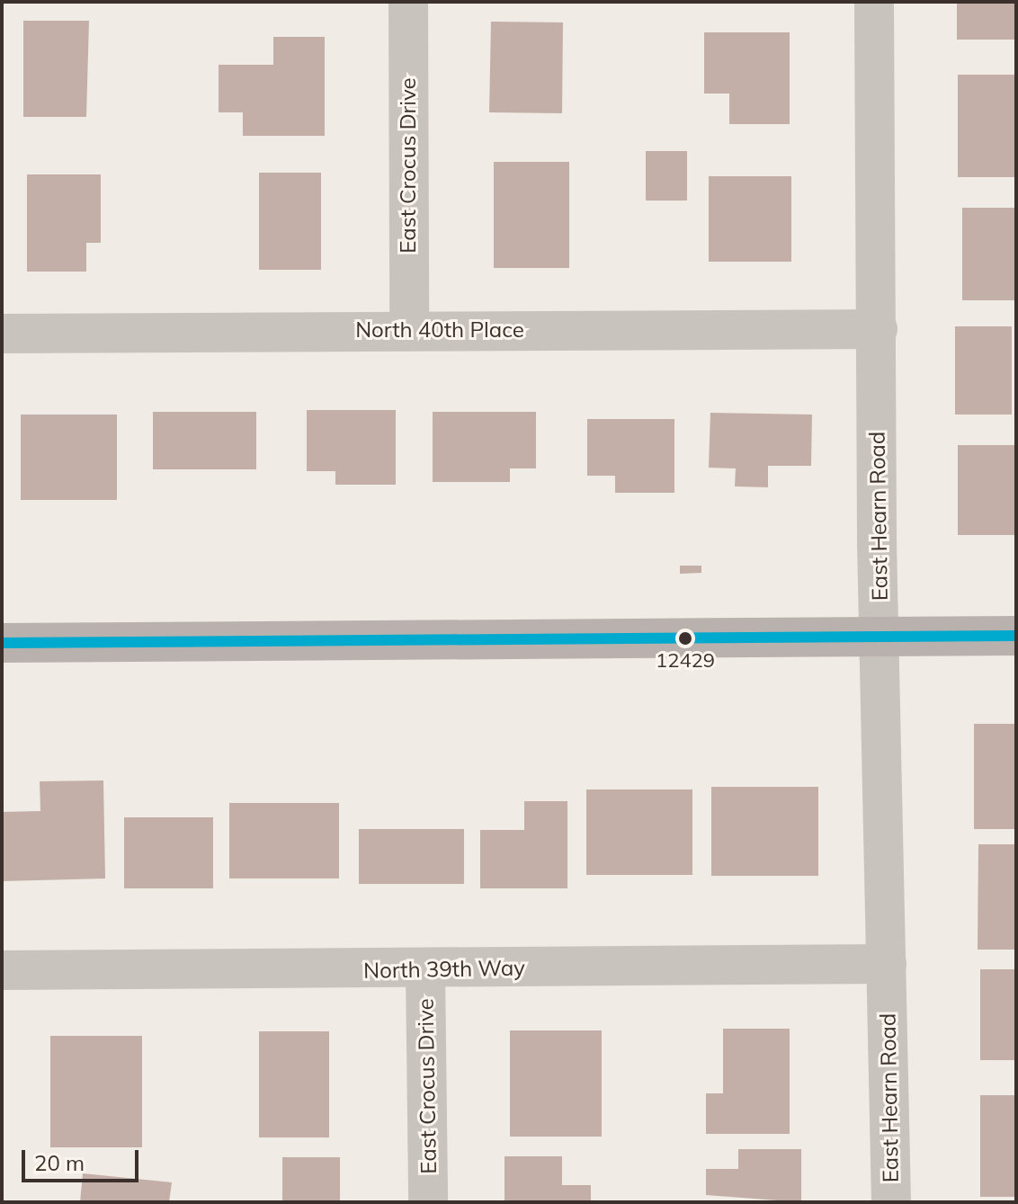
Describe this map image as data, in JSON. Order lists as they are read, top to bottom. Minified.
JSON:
{"streets":{"street":["East Crocus Drive","North 40th Place","East Hearn Road","North 39th Way"]},"crossings":[["East Crocus Drive","North 40th Place"],["East Crocus Drive","North 39th Way"],["North 40th Place","East Hearn Road"],["East Hearn Road","North 39th Way"]],"places":["12429"],"scale_bar":"20 m"}
